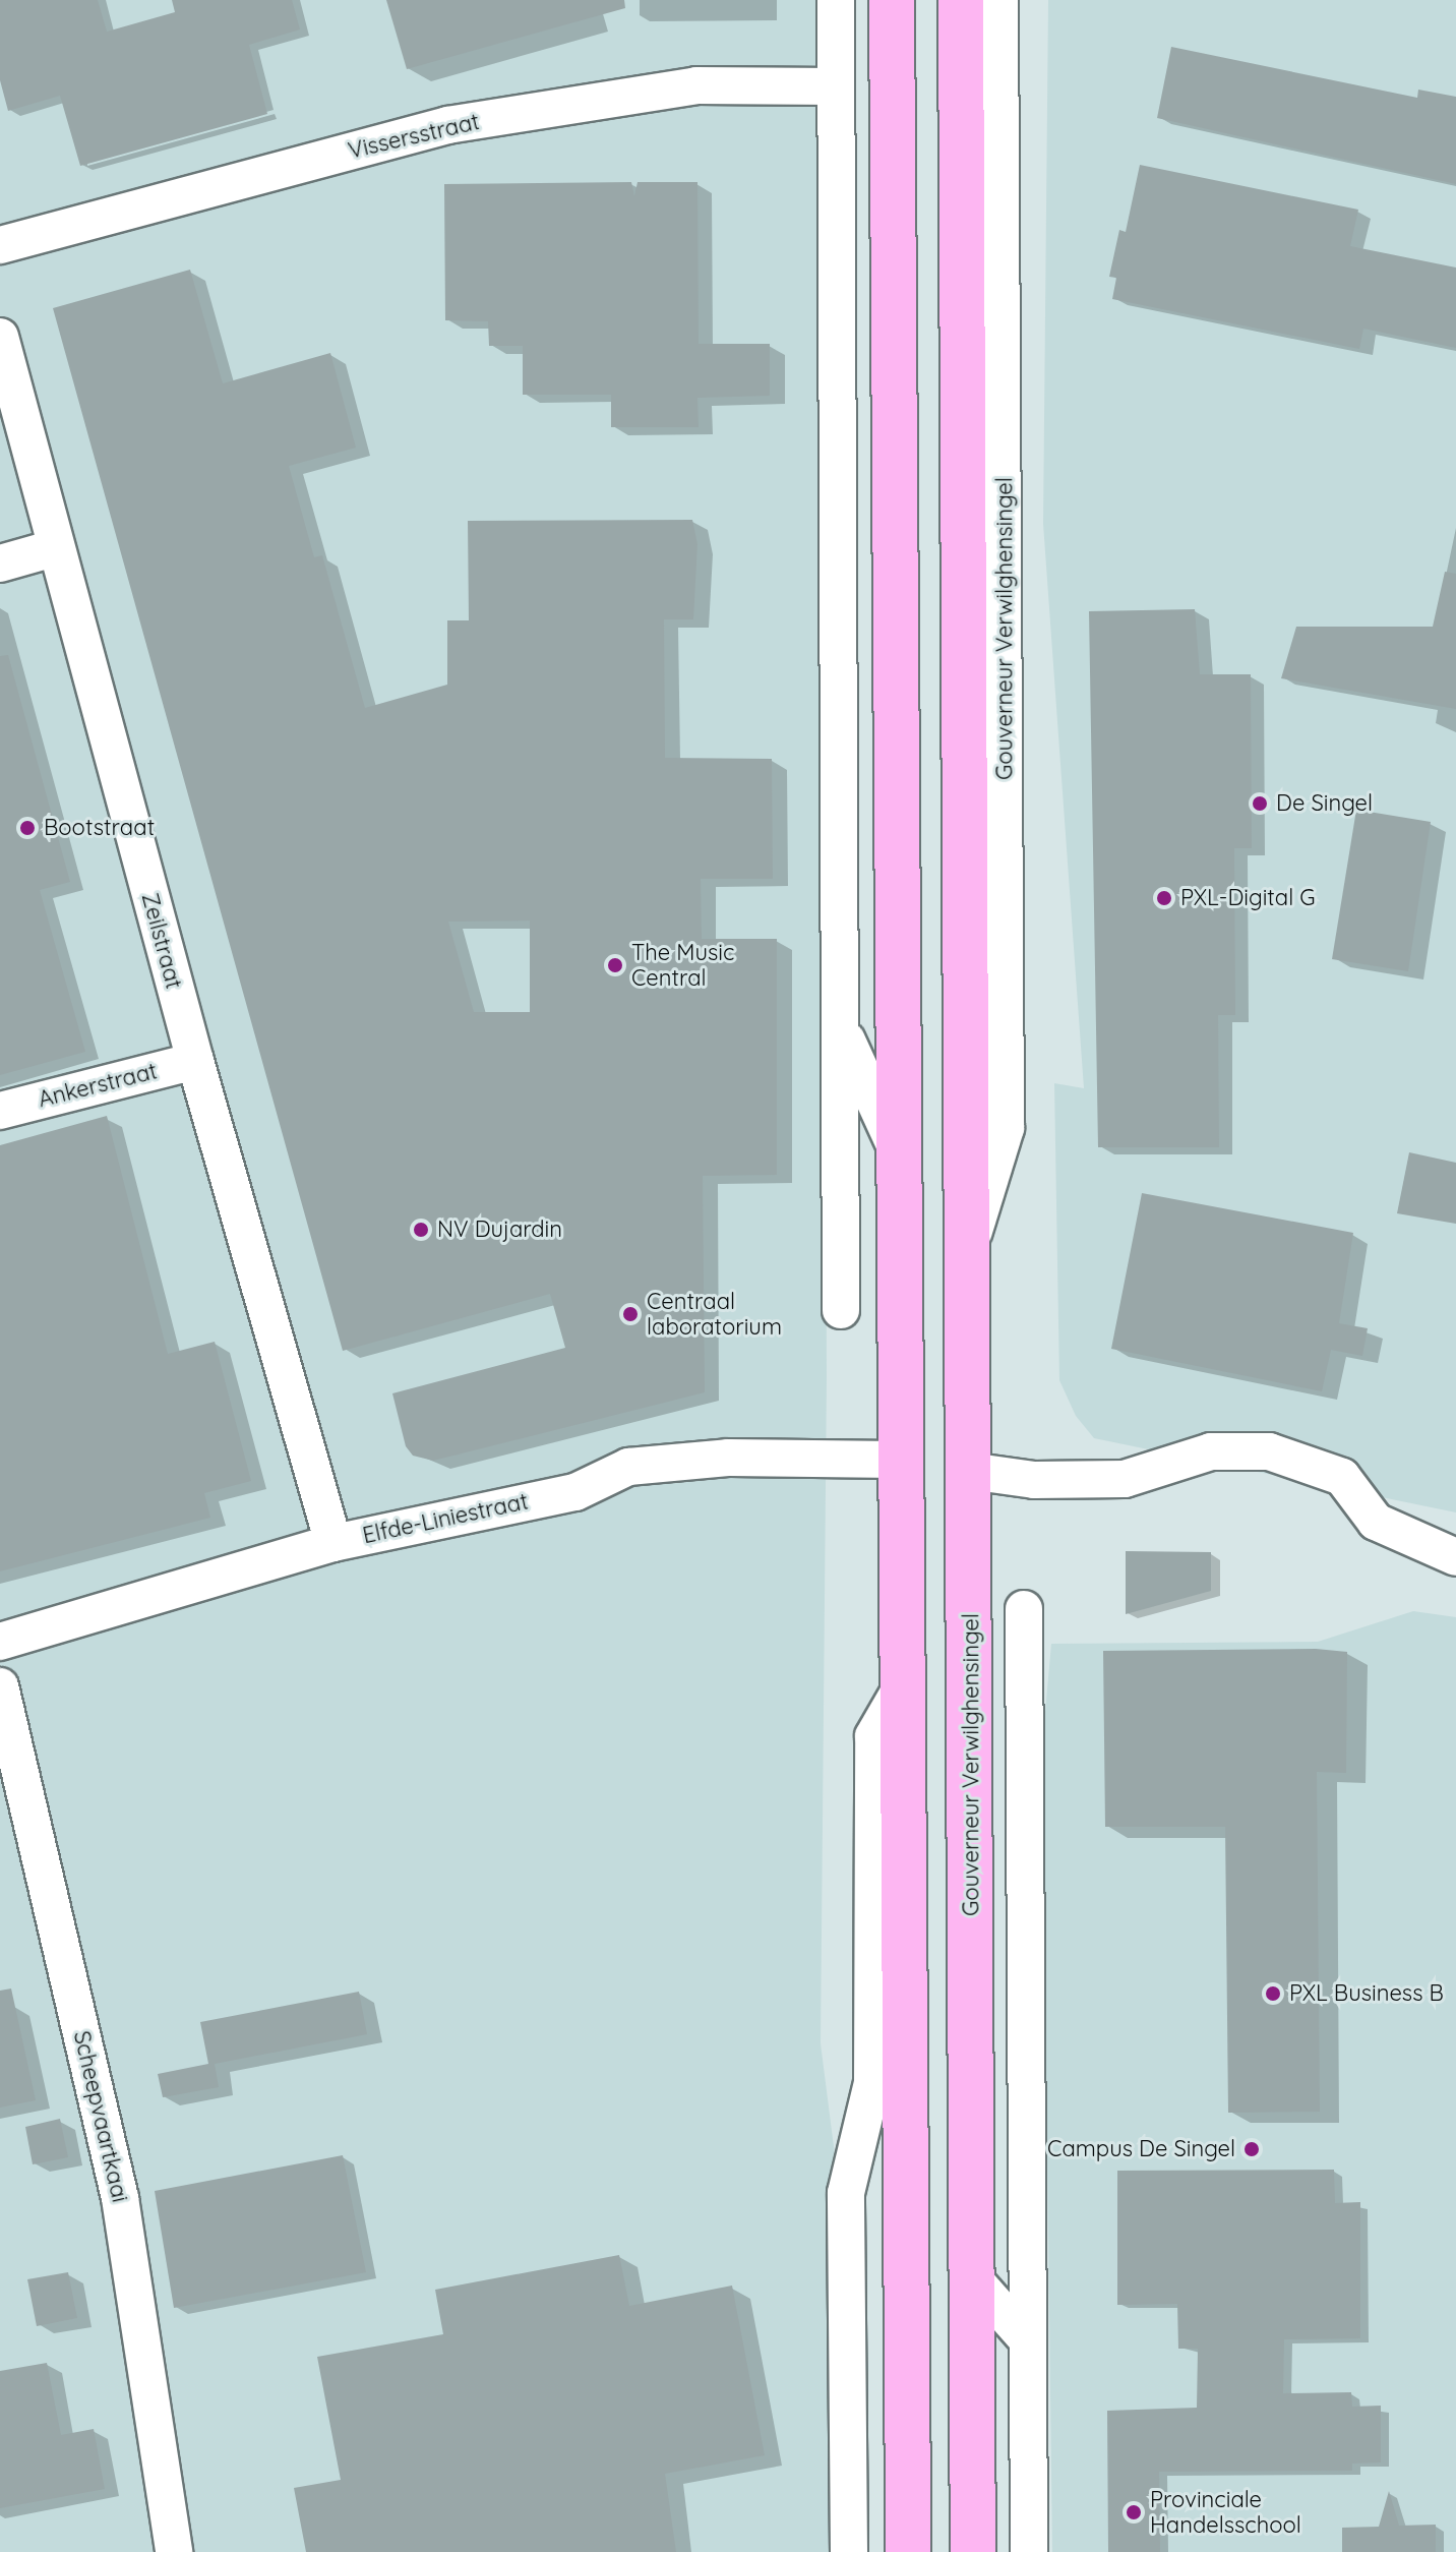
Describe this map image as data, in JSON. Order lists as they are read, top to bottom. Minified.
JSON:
{"streets":{"highway":["Gouverneur Verwilghensingel"],"street":["Vissersstraat","Zeilstraat","Ankerstraat","Elfde-Liniestraat","Scheepvaartkaai"]},"crossings":[["Zeilstraat","Ankerstraat"],["Zeilstraat","Elfde-Liniestraat"]],"places":["De Singel","Bootstraat","PXL-Digital G","The Music Central","NV Dujardin","Centraal laboratorium","PXL Business B","Campus De Singel","Provinciale Handelsschool"]}
